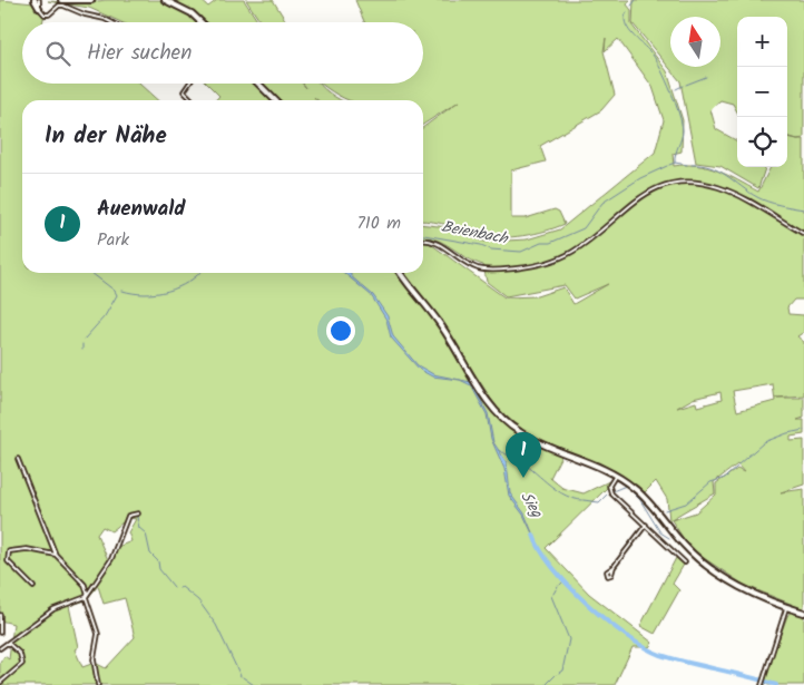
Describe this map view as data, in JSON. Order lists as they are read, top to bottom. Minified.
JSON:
{"water":["Beienbach","Sieg"],"north":"top","page":{"map_buttons":["+","−"],"search":"Hier suchen","heading":"In der Nähe","list":[{"mark":"1","name":"Auenwald","note":"Park","value":"710 m"}],"pins":"1"}}
